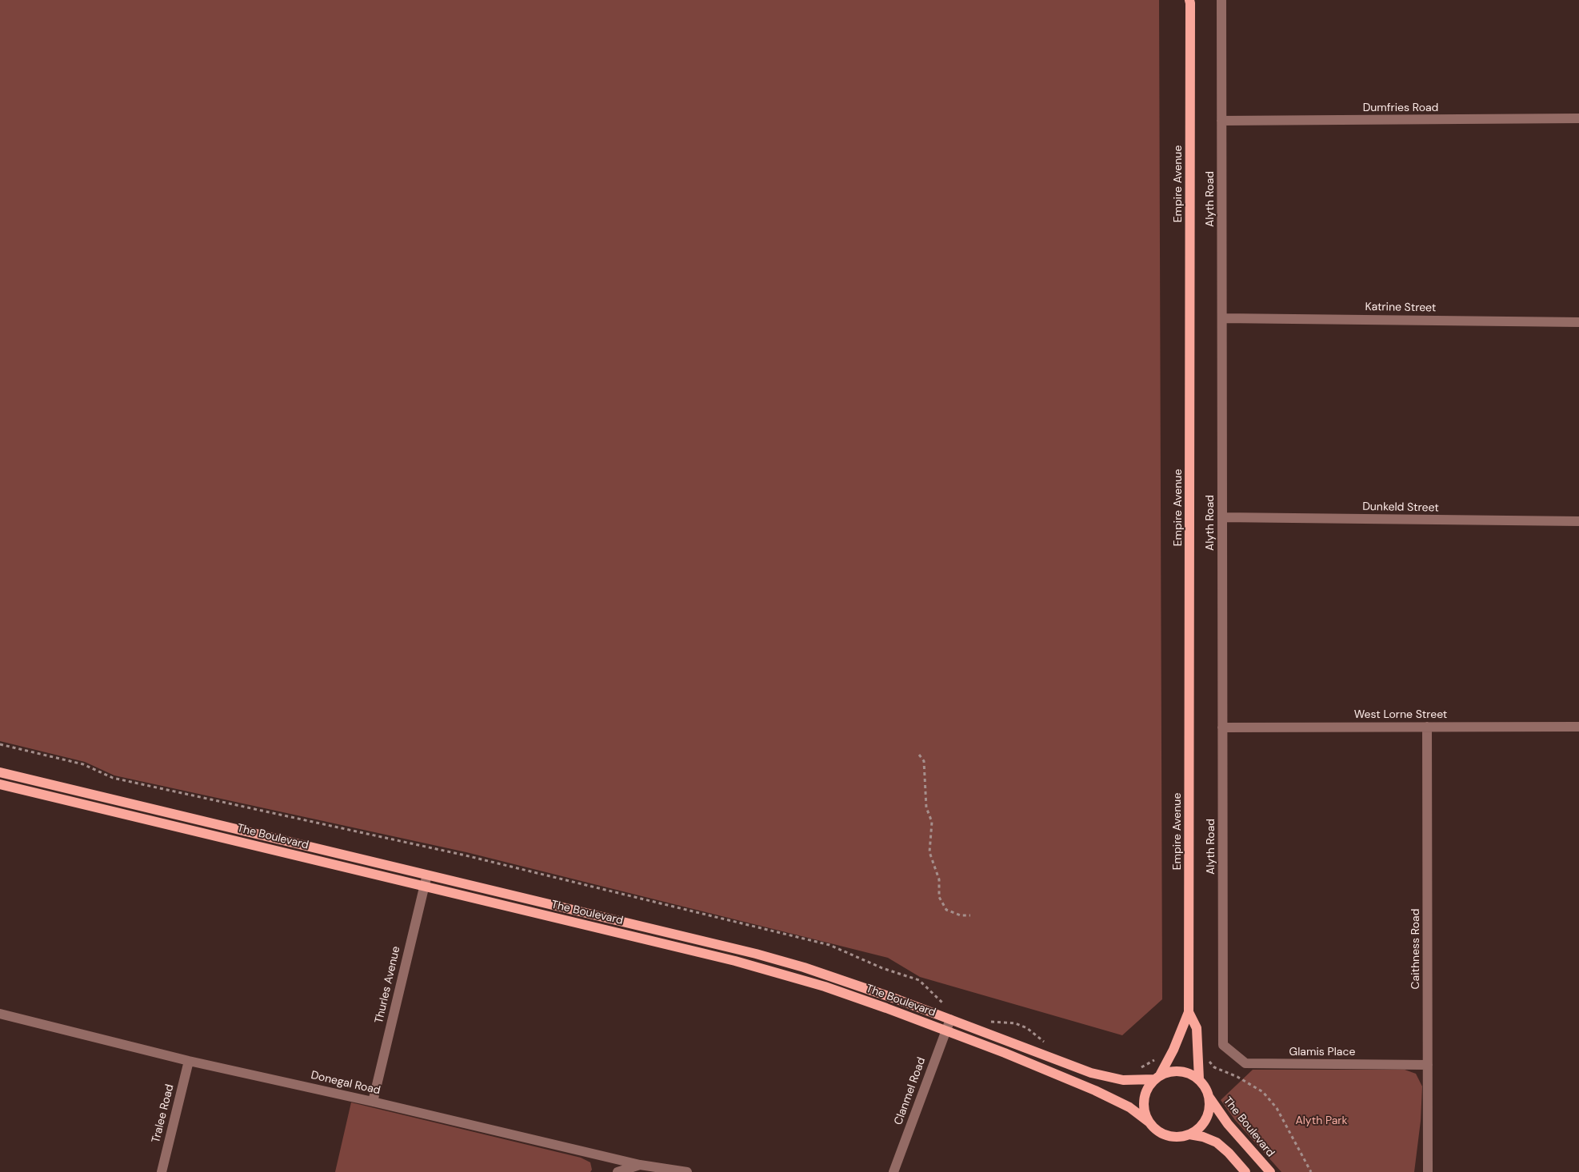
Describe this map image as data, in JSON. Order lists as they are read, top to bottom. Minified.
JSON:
{"streets":{"main road":["Empire Avenue","The Boulevard"],"street":["Dumfries Road","Alyth Road","Katrine Street","Dunkeld Street","West Lorne Street","Caithness Road","Thurles Avenue","Glamis Place","Donegal Road","Clanmel Road","Tralee Road"]},"crossings":[["Dumfries Road","Alyth Road"],["Empire Avenue","The Boulevard"],["Alyth Road","Katrine Street"],["Alyth Road","Dunkeld Street"],["Alyth Road","West Lorne Street"],["Alyth Road","Glamis Place"],["West Lorne Street","Caithness Road"],["The Boulevard","Thurles Avenue"],["The Boulevard","Clanmel Road"],["Caithness Road","Glamis Place"],["Thurles Avenue","Donegal Road"],["Donegal Road","Tralee Road"]],"parks":["Alyth Park"]}
